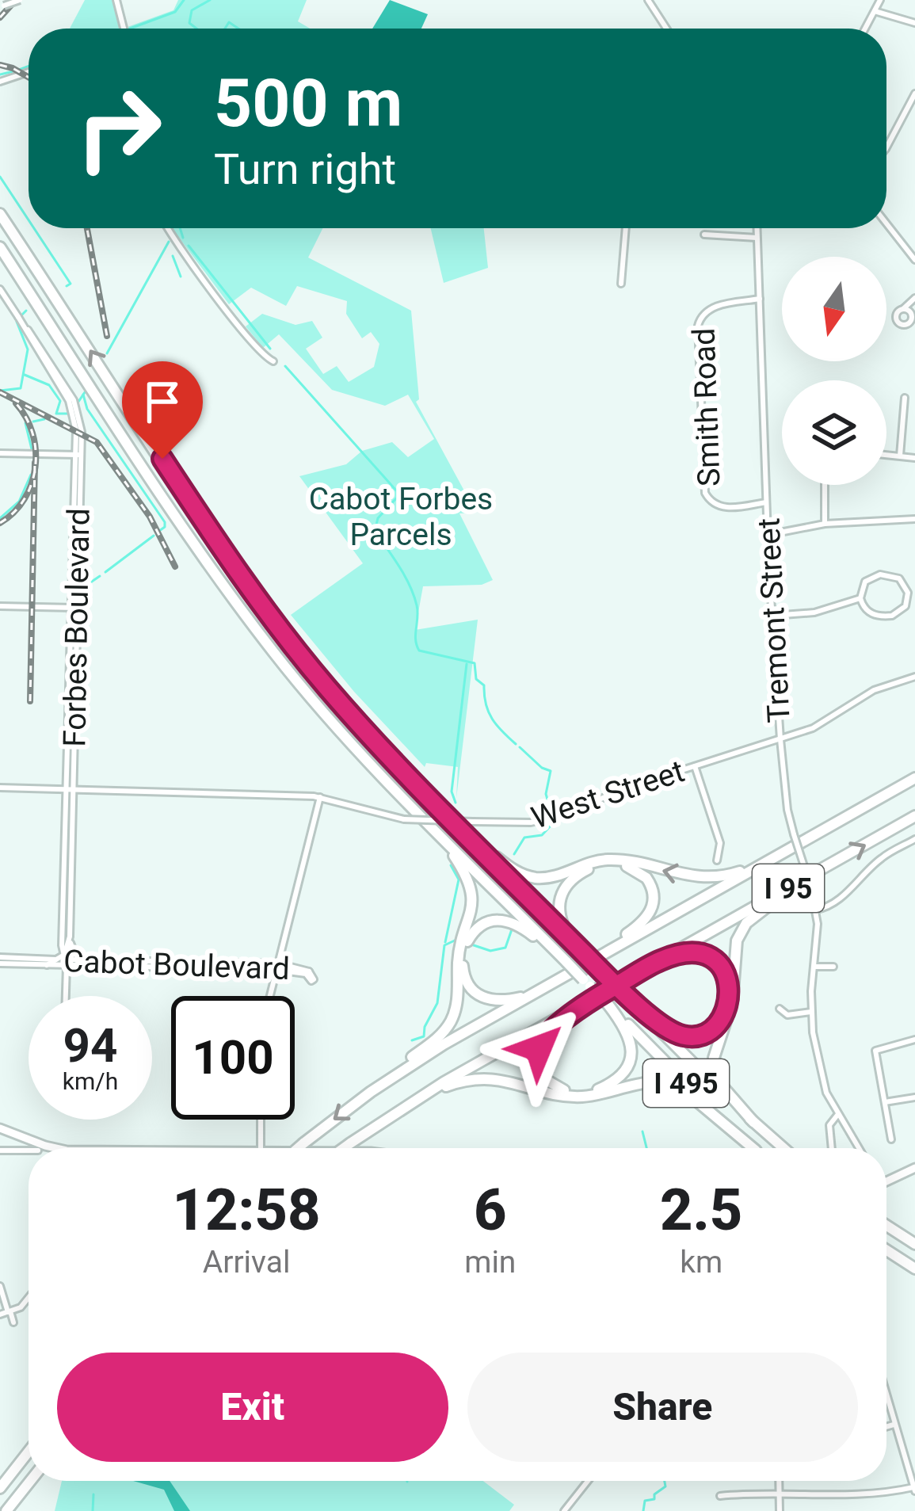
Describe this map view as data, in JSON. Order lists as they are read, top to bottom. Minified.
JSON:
{"streets":{"highway":["I 95","I 495"],"street":["Smith Road","Tremont Street","Forbes Boulevard","West Street","Cabot Boulevard"]},"crossings":[["Smith Road","Tremont Street"],["Tremont Street","West Street"],["Tremont Street","I 95"],["Forbes Boulevard","West Street"],["Forbes Boulevard","Cabot Boulevard"],["I 95","I 495"]],"parks":["Cabot Forbes Parcels"],"north":"bottom","page":{"turn":["500 m","Turn right"],"speed":"94 km/h","limit":"100","eta":["12:58","Arrival","6","min","2.5","km"],"buttons":["Exit","Share"]}}
